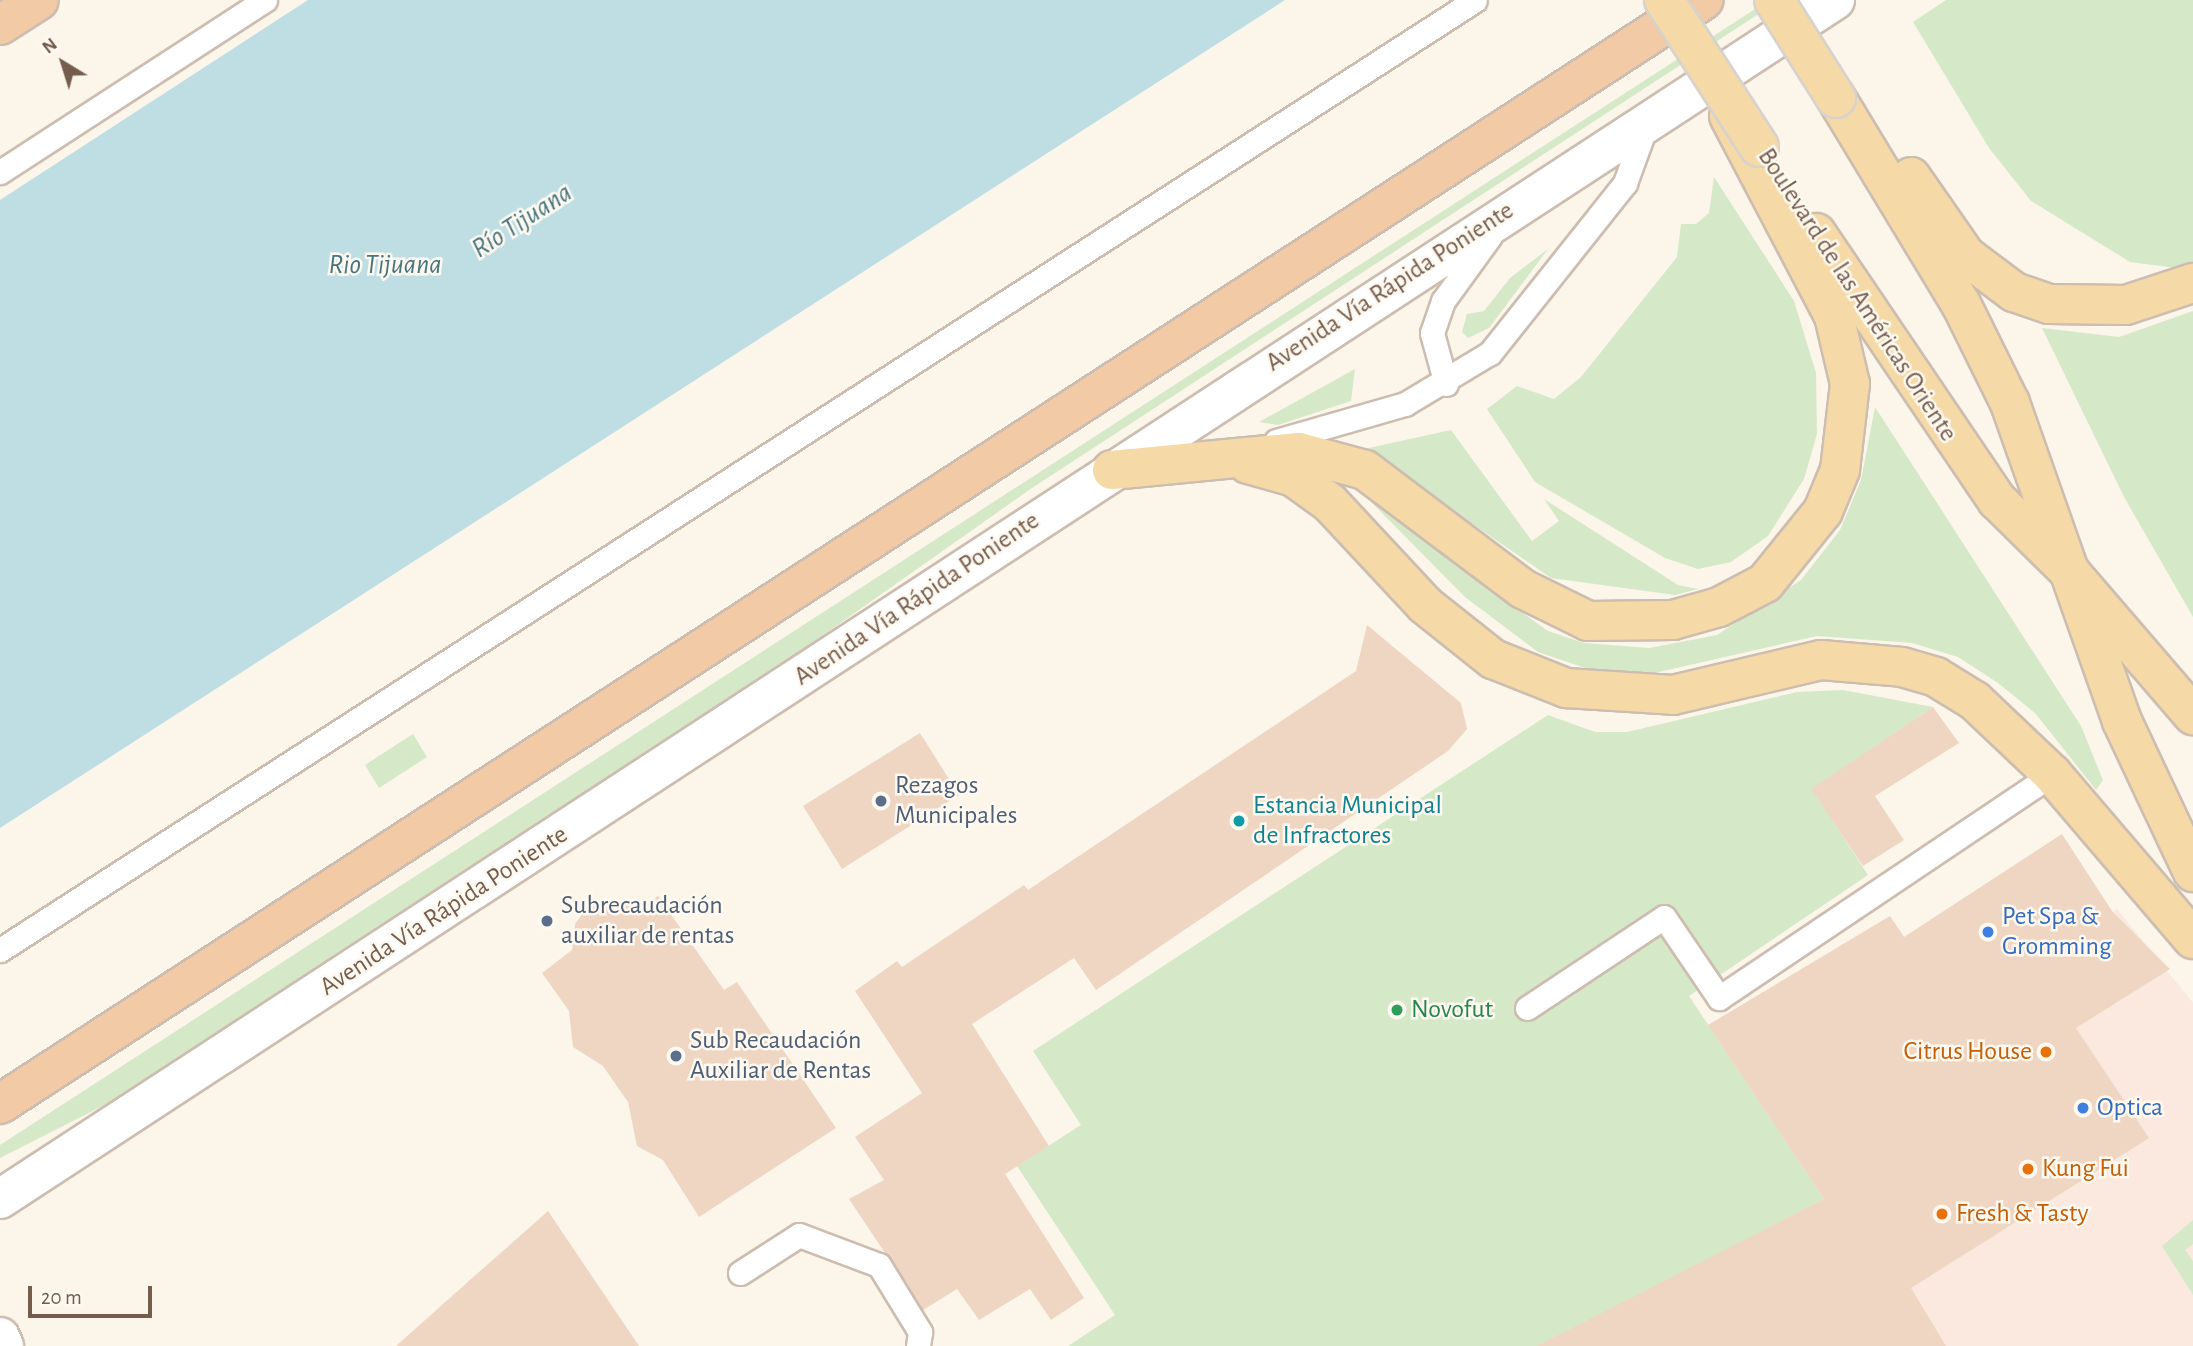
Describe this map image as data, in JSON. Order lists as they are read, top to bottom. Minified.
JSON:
{"streets":{"main road":["Avenida Vía Rápida Poniente","Boulevard de las Américas Oriente"]},"water":["Río Tijuana","Rio Tijuana"],"places":["Rezagos Municipales","Estancia Municipal de Infractores","Subrecaudación auxiliar de rentas","Pet Spa & Gromming","Novofut","Citrus House","Sub Recaudación Auxiliar de Rentas","Optica","Kung Fui","Fresh & Tasty"],"scale_bar":"20 m","north":"top left"}
